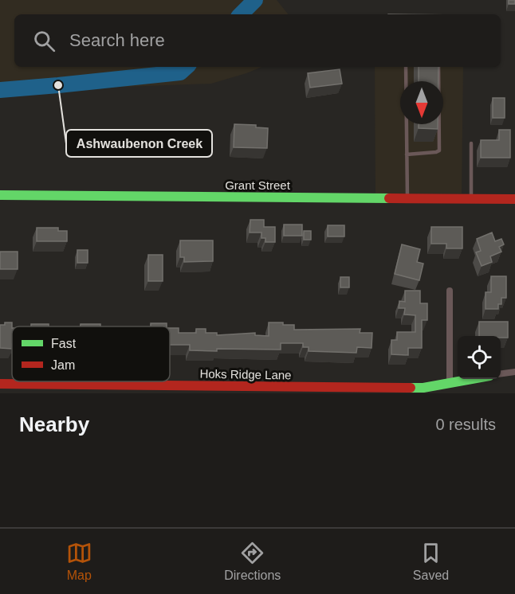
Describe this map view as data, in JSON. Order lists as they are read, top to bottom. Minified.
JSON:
{"streets":{"street":["Grant Street","Hoks Ridge Lane"]},"places":["Ashwaubenon Creek"],"legend":["Fast","Jam"],"north":"bottom","page":{"search":"Search here","heading":["Nearby","0 results"],"nav":["Map","Directions","Saved"]}}
